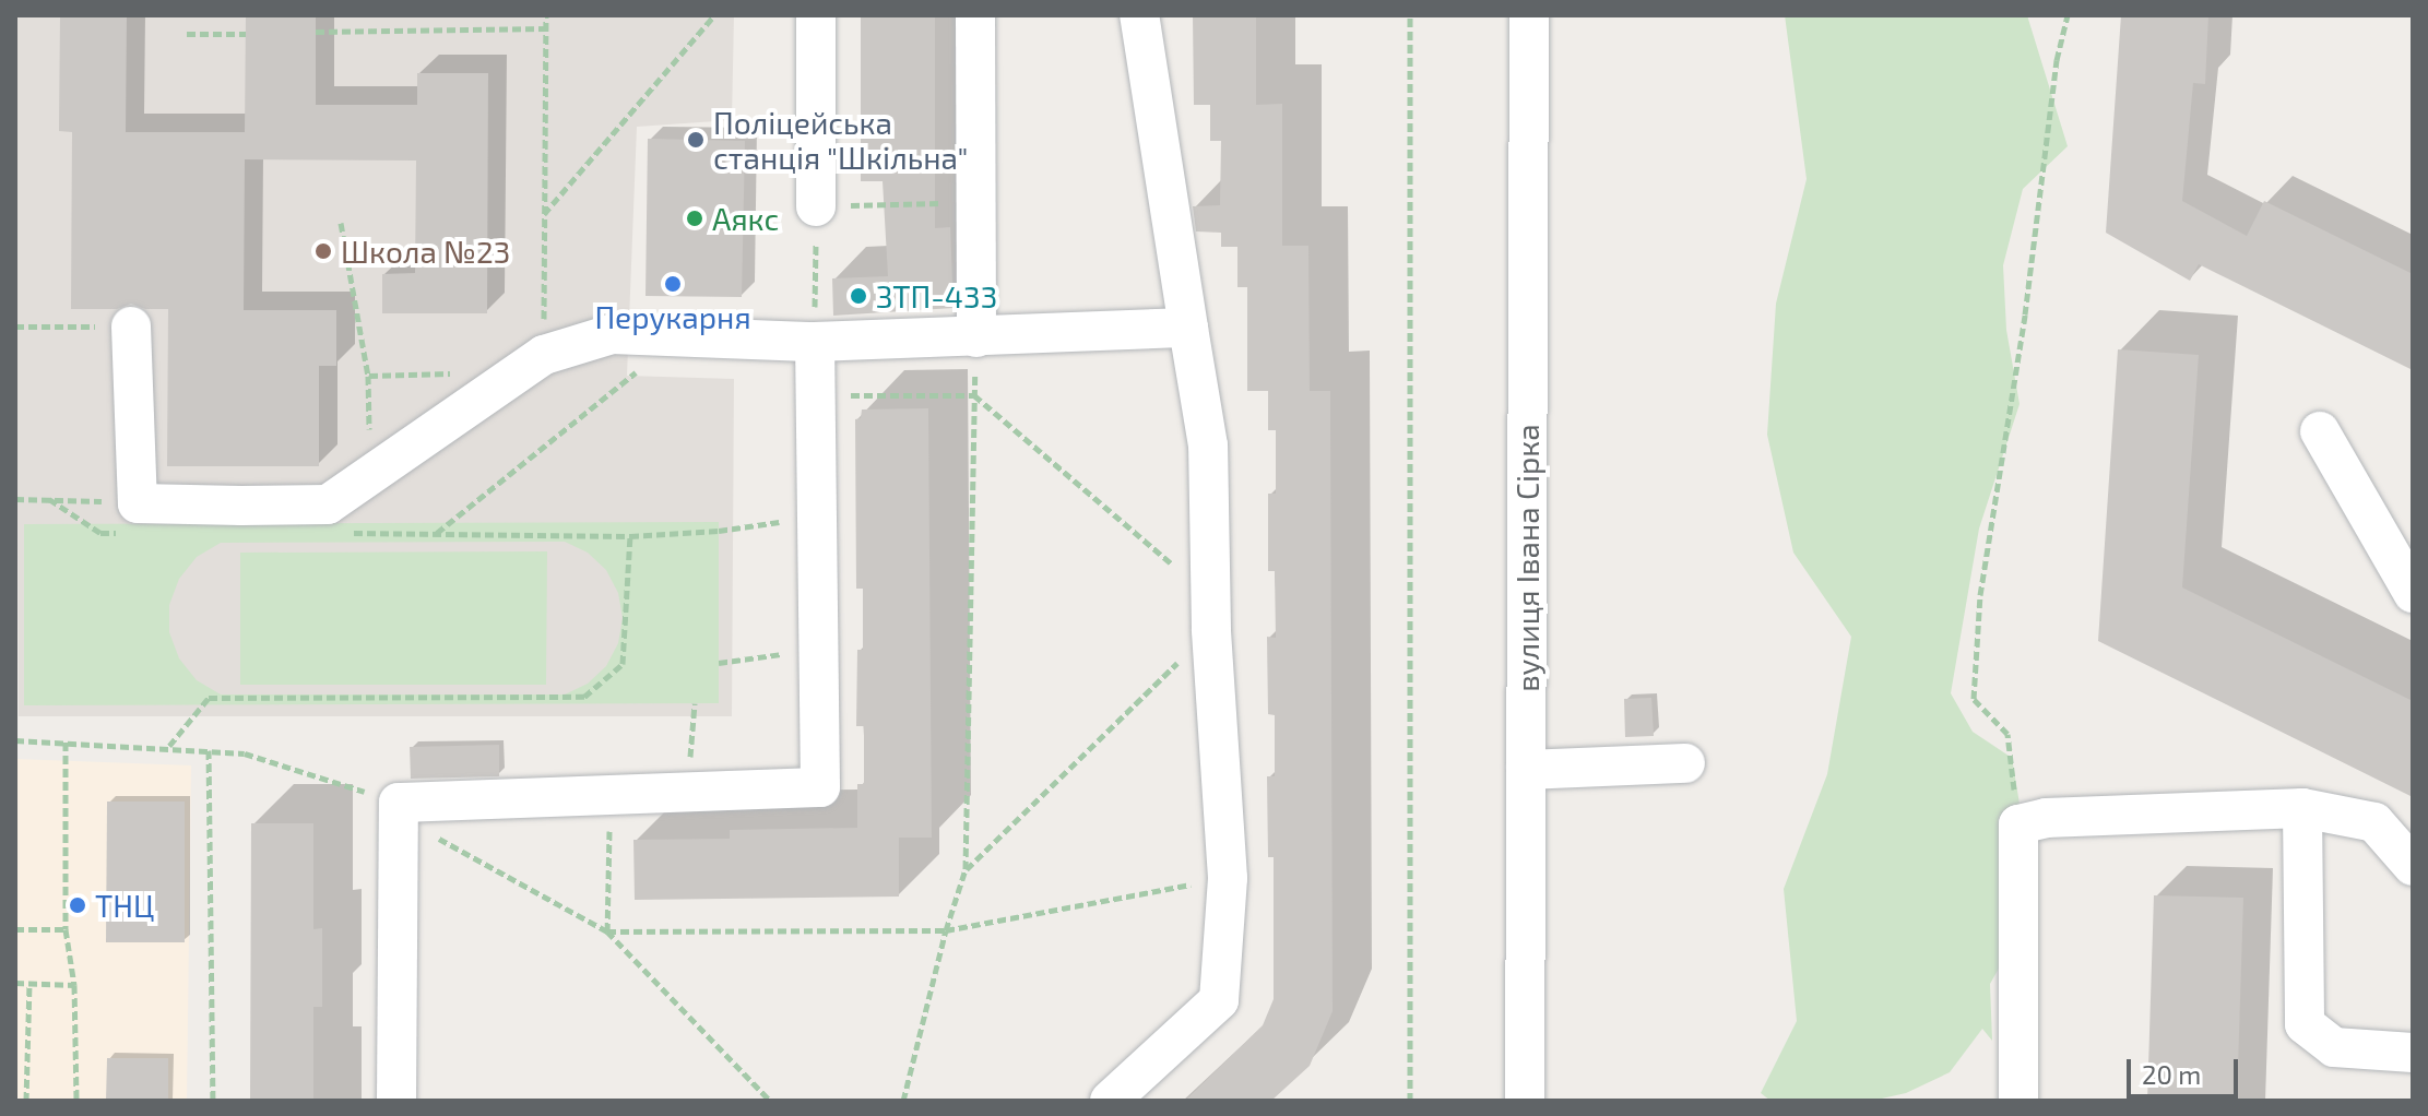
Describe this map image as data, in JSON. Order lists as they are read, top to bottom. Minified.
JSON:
{"streets":{"street":["вулиця Івана Сірка"]},"places":["Поліцейська станція \"Шкільна\"","Аякс","Школа №23","Перукарня","ЗТП-433","ТНЦ"],"scale_bar":"20 m"}
